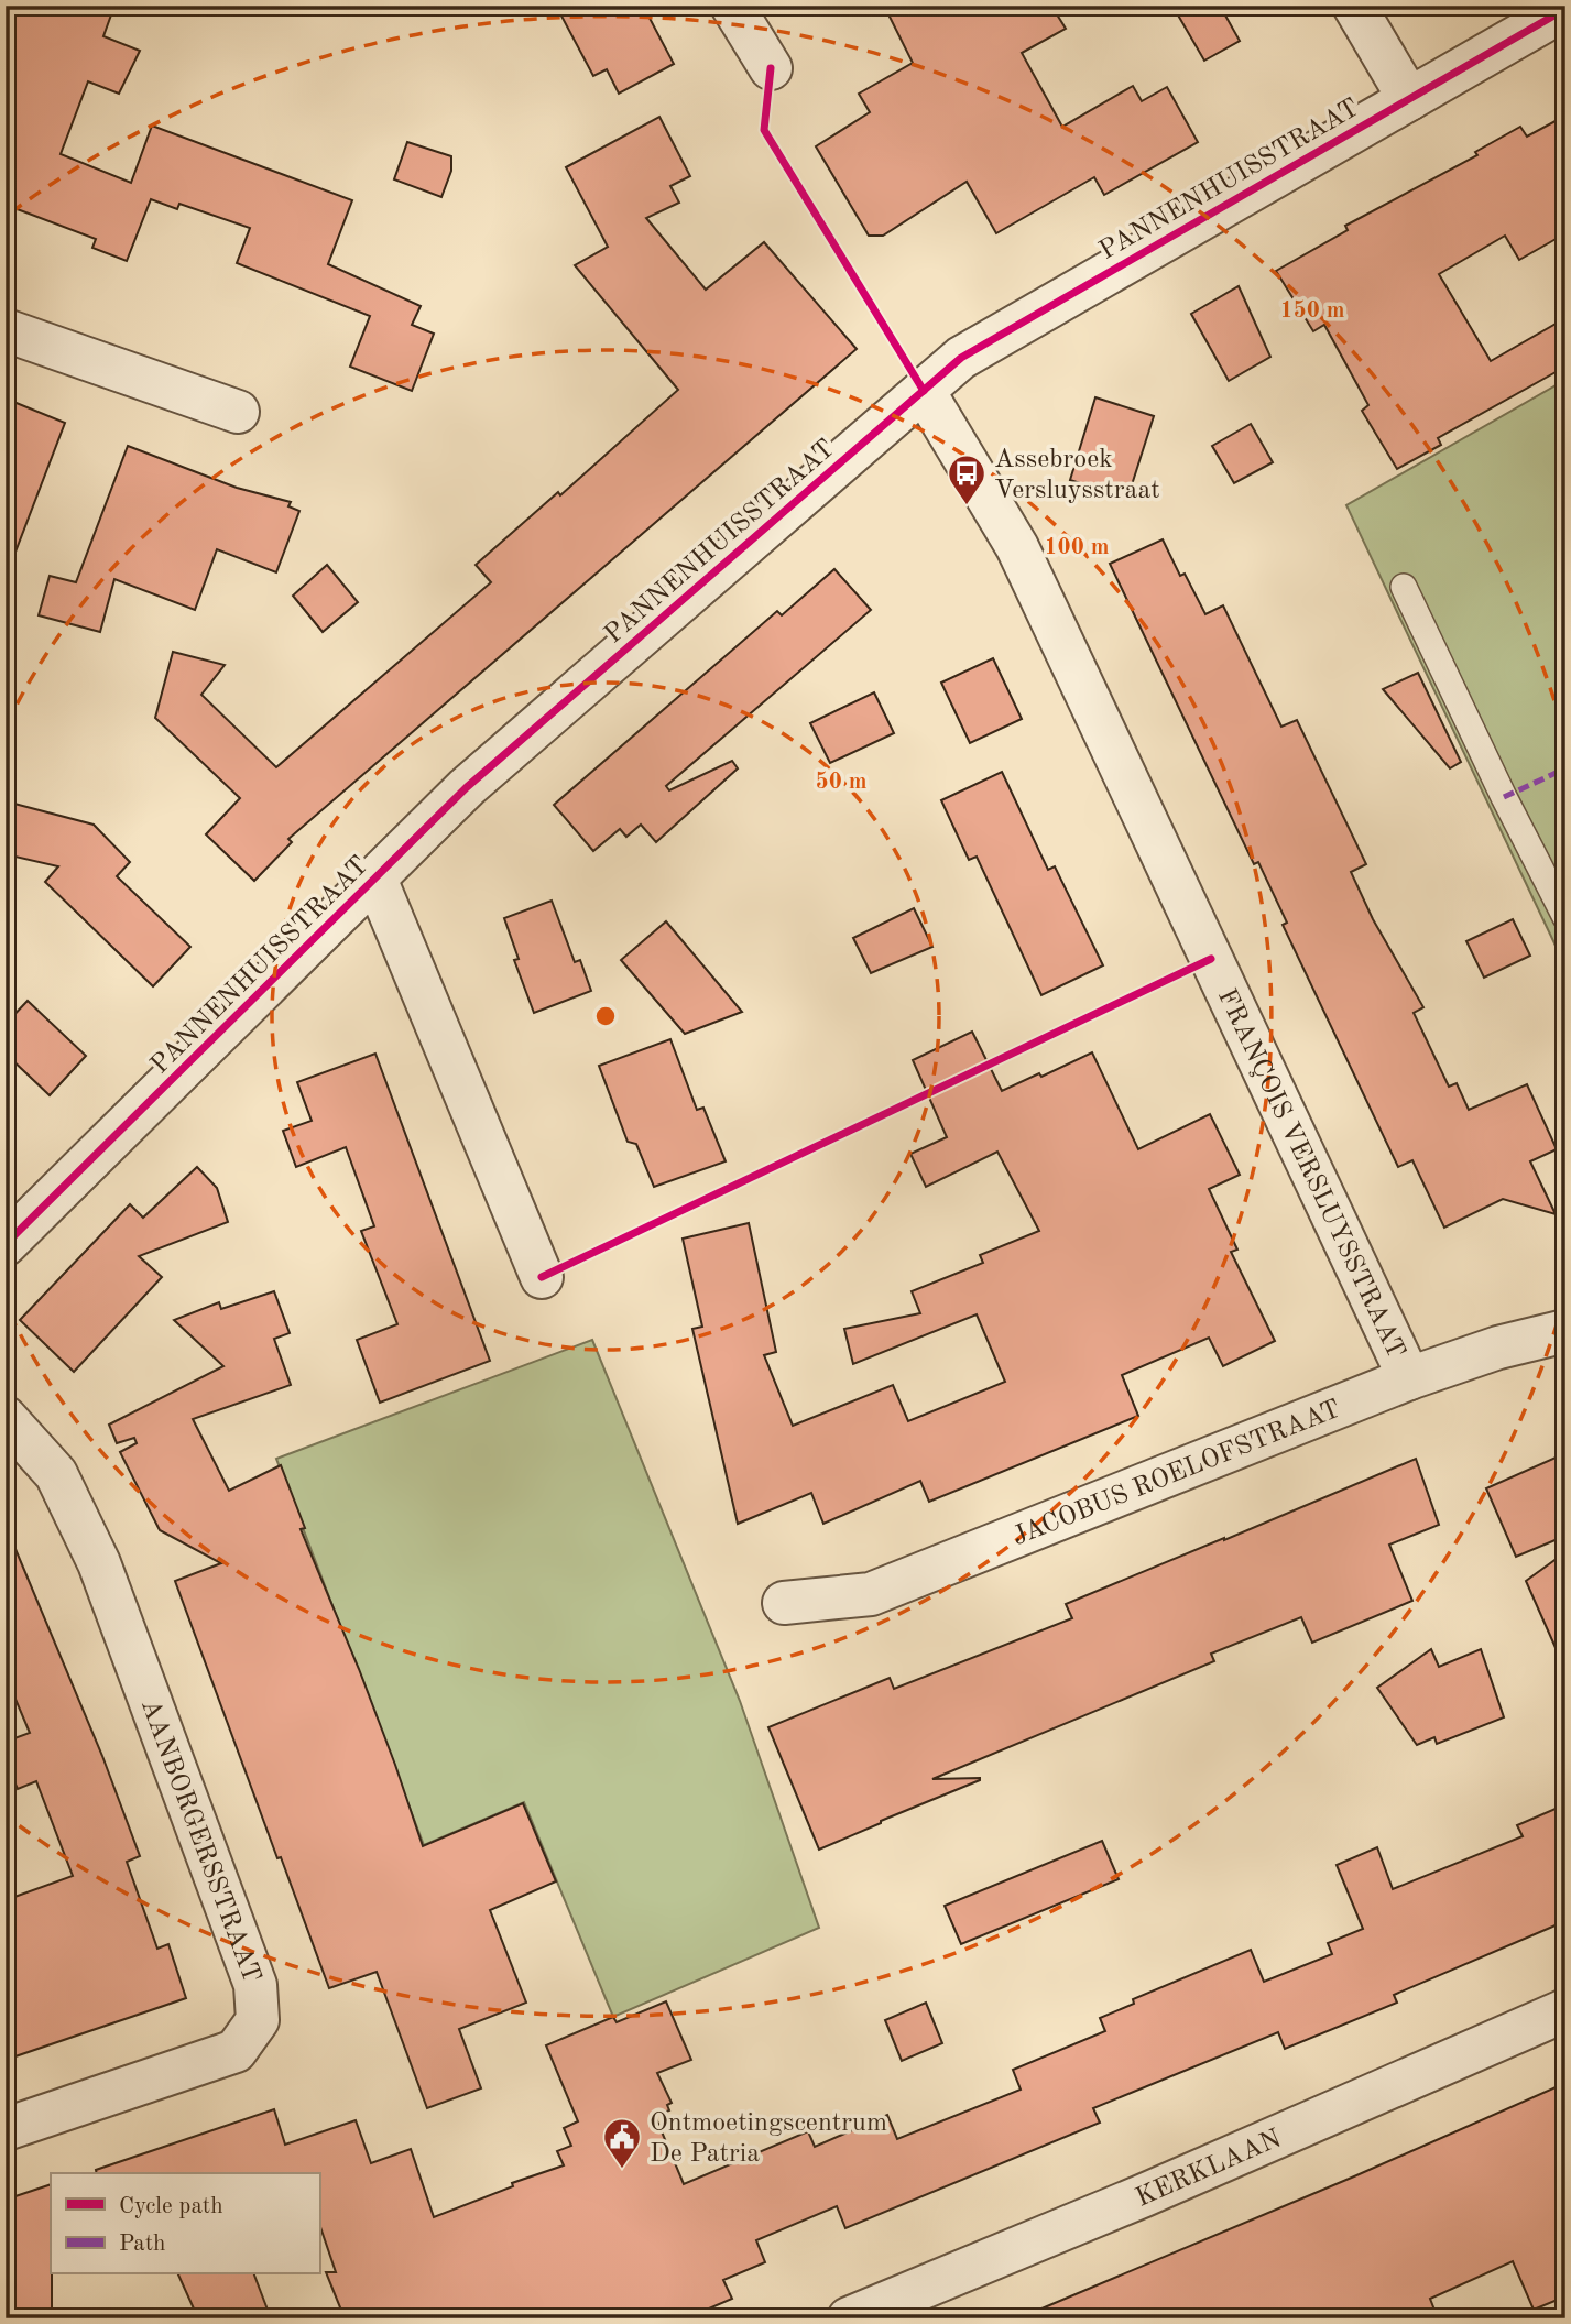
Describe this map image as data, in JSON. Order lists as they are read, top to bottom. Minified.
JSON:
{"streets":{"street":["PANNENHUISSTRAAT","FRANÇOIS VERSLUYSSTRAAT","JACOBUS ROELOFSTRAAT","AANBORGERSSTRAAT","KERKLAAN"]},"crossings":[["PANNENHUISSTRAAT","FRANÇOIS VERSLUYSSTRAAT"],["FRANÇOIS VERSLUYSSTRAAT","JACOBUS ROELOFSTRAAT"]],"places":{"bus stop":["Assebroek Versluysstraat"],"public building":["Ontmoetingscentrum De Patria"]},"legend":["Cycle path","Path"],"rings":["150 m","100 m","50 m"]}
